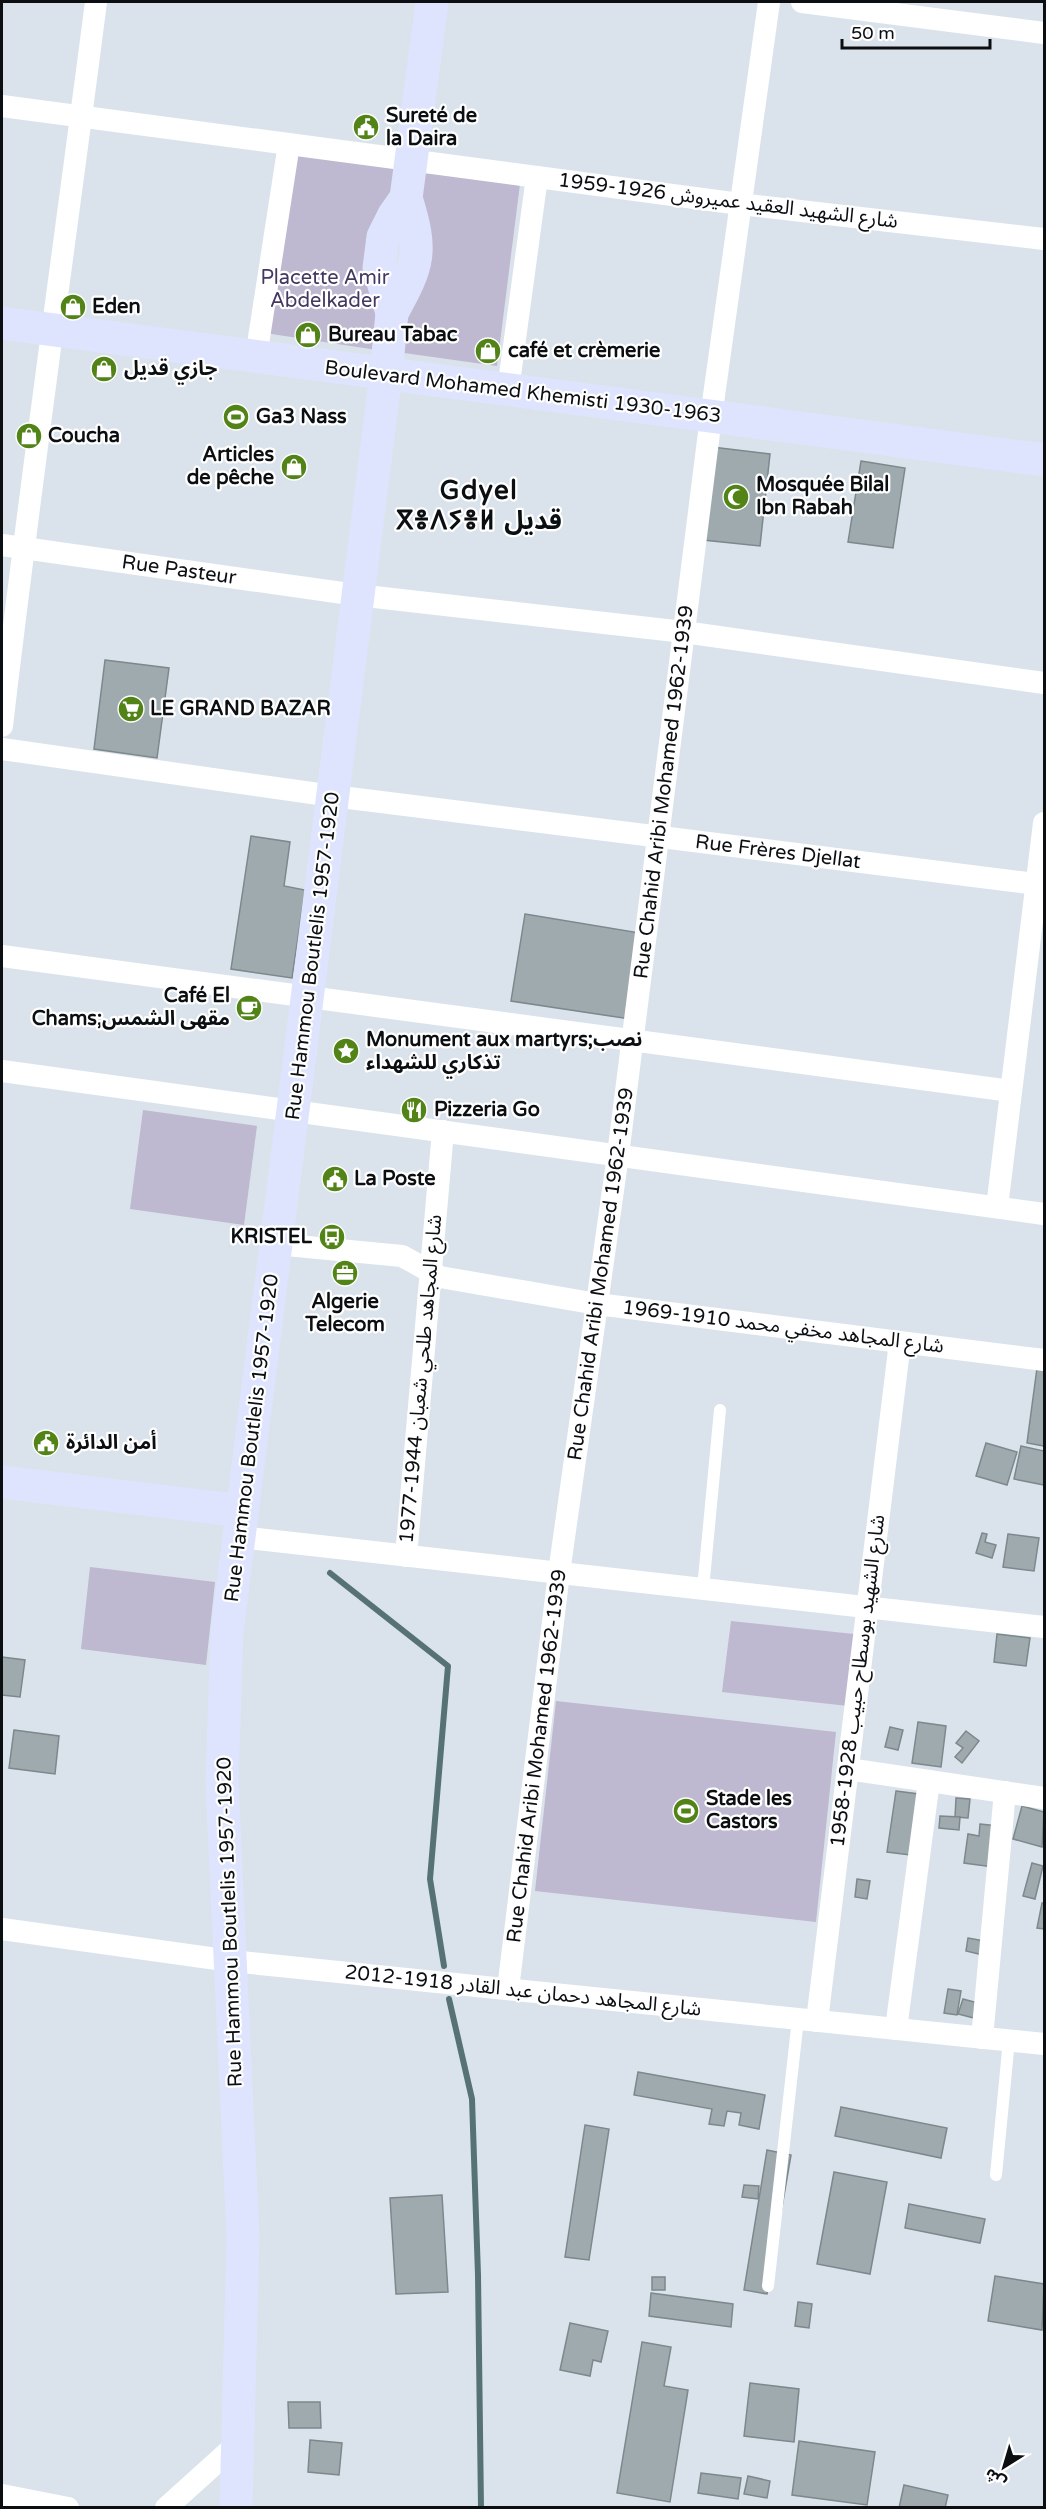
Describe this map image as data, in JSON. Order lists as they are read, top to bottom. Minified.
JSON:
{"streets":{"main road":["Boulevard Mohamed Khemisti 1930-1963","Rue Hammou Boutlelis 1957-1920"],"street":["شارع الشهيد العقيد عميروش 1926-1959","Rue Pasteur","Rue Chahid Aribi Mohamed 1962-1939","Rue Frères Djellat","شارع المجاهد مخفي محمد 1910-1969","شارع المجاهد طلحي شعبان 1944-1977","شارع الشهيد بوسطاح حبيب 1928-1958","شارع المجاهد دحمان عبد القادر 1918-2012"]},"crossings":[["شارع الشهيد العقيد عميروش 1926-1959","Rue Chahid Aribi Mohamed 1962-1939"],["شارع الشهيد العقيد عميروش 1926-1959","Rue Hammou Boutlelis 1957-1920"],["Boulevard Mohamed Khemisti 1930-1963","Rue Chahid Aribi Mohamed 1962-1939"],["Boulevard Mohamed Khemisti 1930-1963","Rue Hammou Boutlelis 1957-1920"],["Rue Pasteur","Rue Chahid Aribi Mohamed 1962-1939"],["Rue Pasteur","Rue Hammou Boutlelis 1957-1920"],["Rue Chahid Aribi Mohamed 1962-1939","Rue Frères Djellat"],["Rue Chahid Aribi Mohamed 1962-1939","شارع المجاهد مخفي محمد 1910-1969"],["Rue Chahid Aribi Mohamed 1962-1939","شارع المجاهد دحمان عبد القادر 1918-2012"],["Rue Frères Djellat","Rue Hammou Boutlelis 1957-1920"],["Rue Hammou Boutlelis 1957-1920","شارع المجاهد مخفي محمد 1910-1969"],["Rue Hammou Boutlelis 1957-1920","شارع المجاهد دحمان عبد القادر 1918-2012"],["شارع المجاهد مخفي محمد 1910-1969","شارع المجاهد طلحي شعبان 1944-1977"],["شارع المجاهد مخفي محمد 1910-1969","شارع الشهيد بوسطاح حبيب 1928-1958"],["شارع الشهيد بوسطاح حبيب 1928-1958","شارع المجاهد دحمان عبد القادر 1918-2012"]],"districts":["Gdyel ⴳⴻⴷⵢⴻⵍ قديل"],"parks":["Placette Amir Abdelkader"],"places":{"public building":["Sureté de la Daira","La Poste","أمن الدائرة"],"shop":["Eden","Bureau Tabac","café et crèmerie","جازي قديل","Coucha","Articles de pêche"],"sports":["Ga3 Nass","Stade les Castors"],"mosque":["Mosquée Bilal Ibn Rabah"],"supermarket":["LE GRAND BAZAR"],"cafe":["Café El Chams;مقهى الشمس"],"place":["Monument aux martyrs;نصب تذكاري للشهداء"],"restaurant":["Pizzeria Go"],"bus stop":["KRISTEL"],"office":["Algerie Telecom"]},"scale_bar":"50 m","north":"bottom left"}
